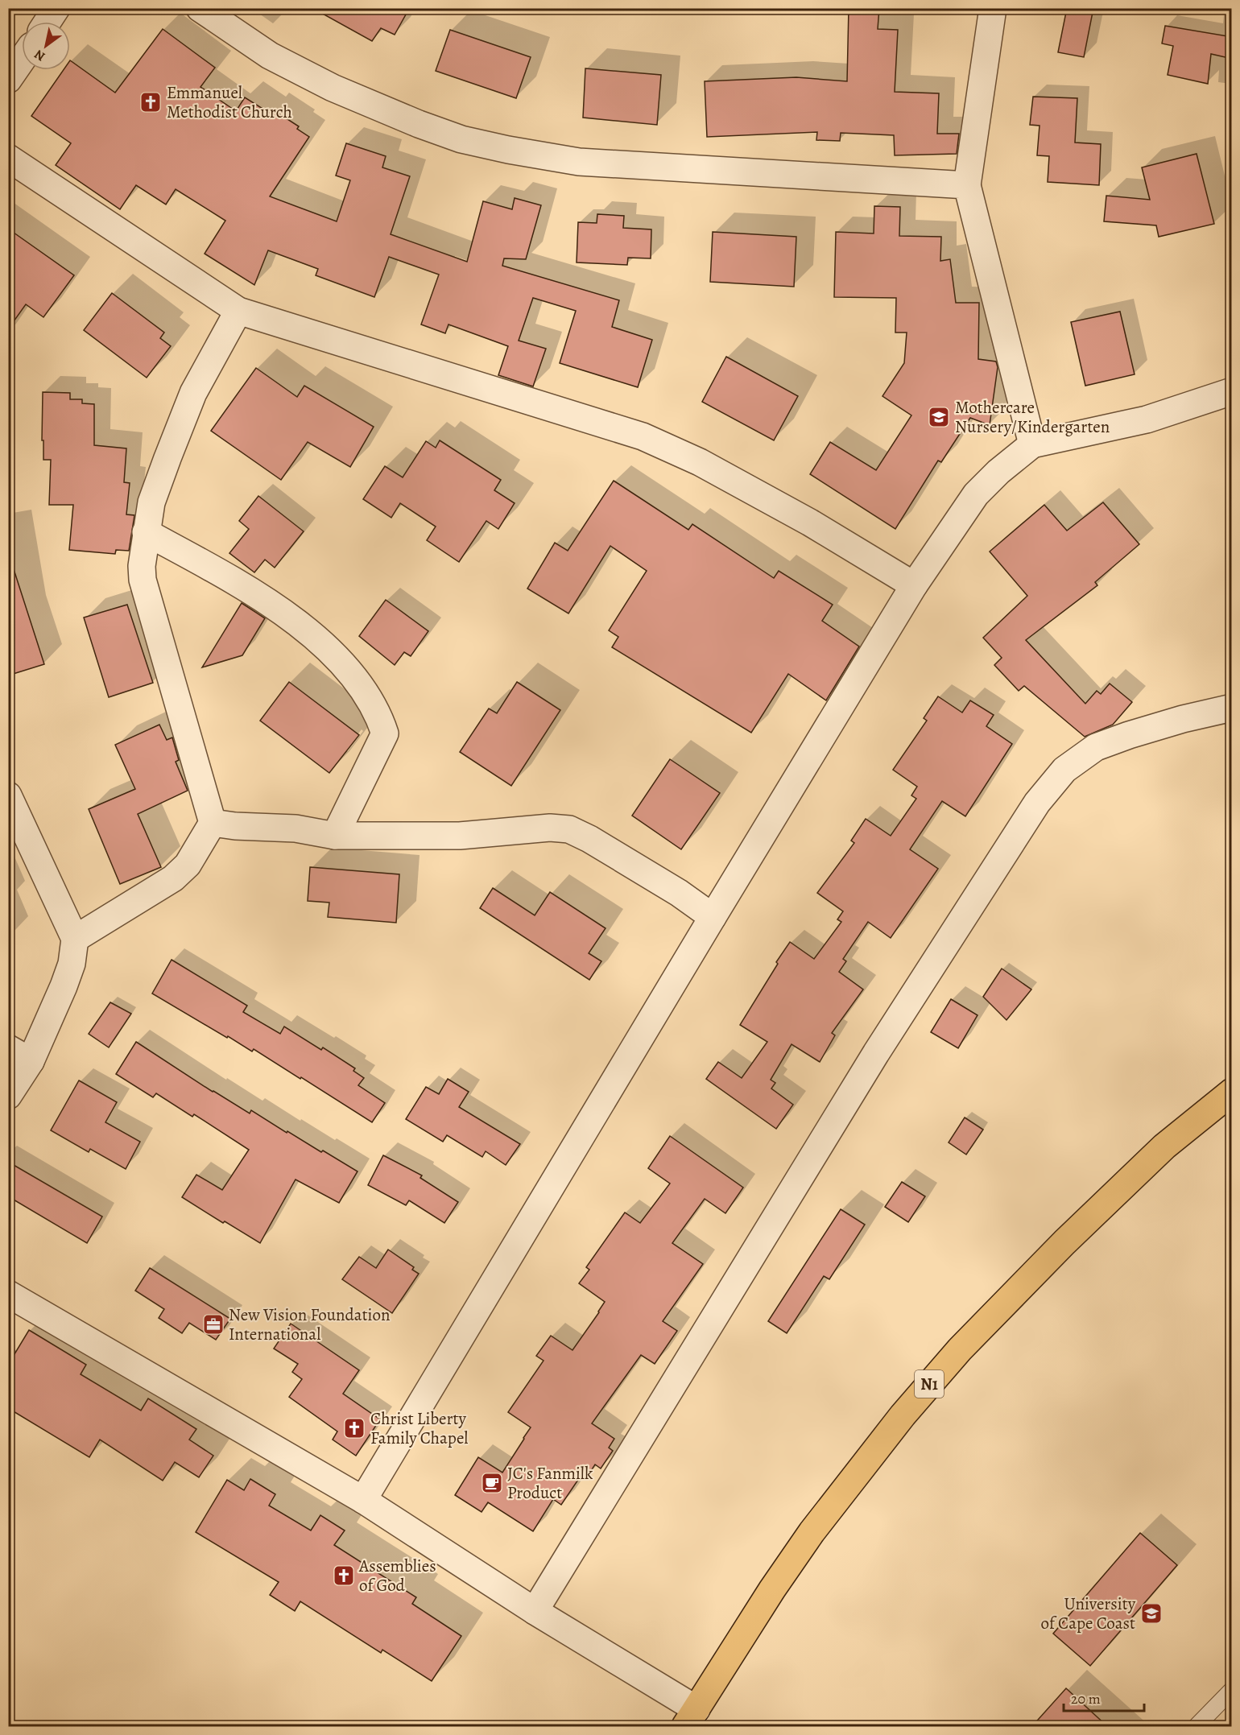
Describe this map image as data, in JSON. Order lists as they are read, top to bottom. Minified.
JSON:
{"streets":{"highway":["N1"]},"places":{"church":["Emmanuel Methodist Church","Christ Liberty Family Chapel","Assemblies of God"],"school or university":["Mothercare Nursery/Kindergarten","University of Cape Coast"],"office":["New Vision Foundation International"],"cafe":["JC's Fanmilk Product"]},"scale_bar":"20 m","north":"bottom left"}
